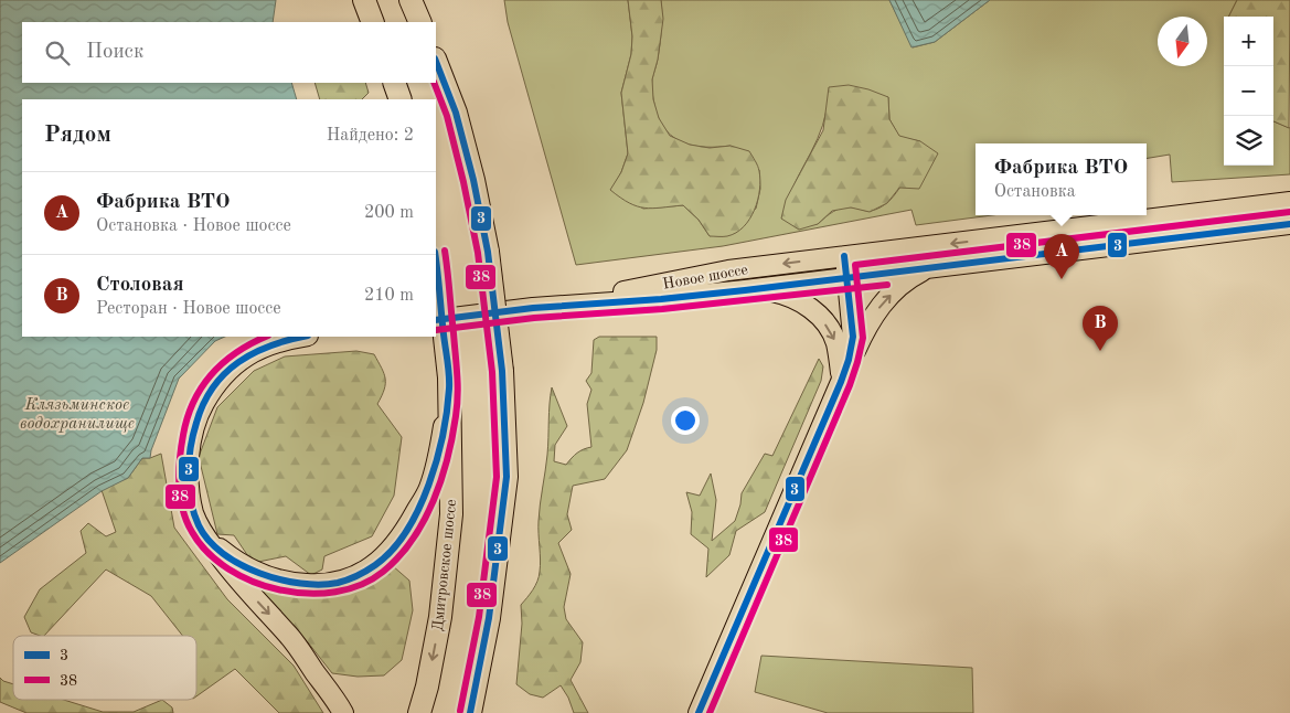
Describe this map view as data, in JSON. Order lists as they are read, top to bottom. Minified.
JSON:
{"streets":{"highway":["Дмитровское шоссе"],"main road":["Новое шоссе"]},"water":["Клязьминское водохранилище"],"lines":["transit line 3","transit line 38"],"legend":["3","38"],"north":"bottom","page":{"map_buttons":["+","−"],"search":"Поиск","heading":["Рядом","Найдено: 2"],"popup":["Фабрика ВТО","Остановка"],"list":[{"mark":"A","name":"Фабрика ВТО","note":"Остановка · Новое шоссе","value":"200 m"},{"mark":"B","name":"Столовая","note":"Ресторан · Новое шоссе","value":"210 m"}],"pins":["A","B"]}}
